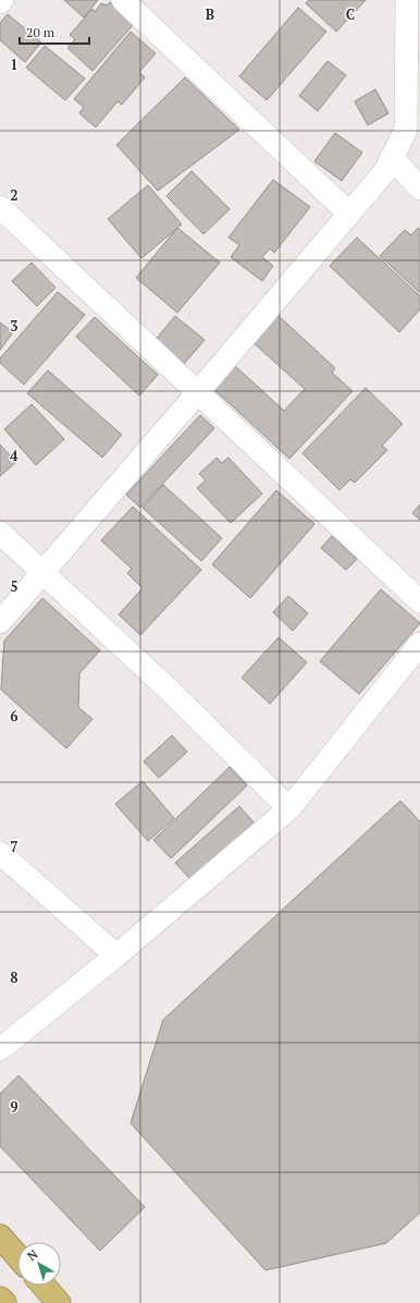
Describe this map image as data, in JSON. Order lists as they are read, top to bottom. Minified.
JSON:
{"scale_bar":"20 m","north":"top left","grid":{"columns":["B","C"],"rows":["1","2","3","4","5","6","7","8","9"]}}
